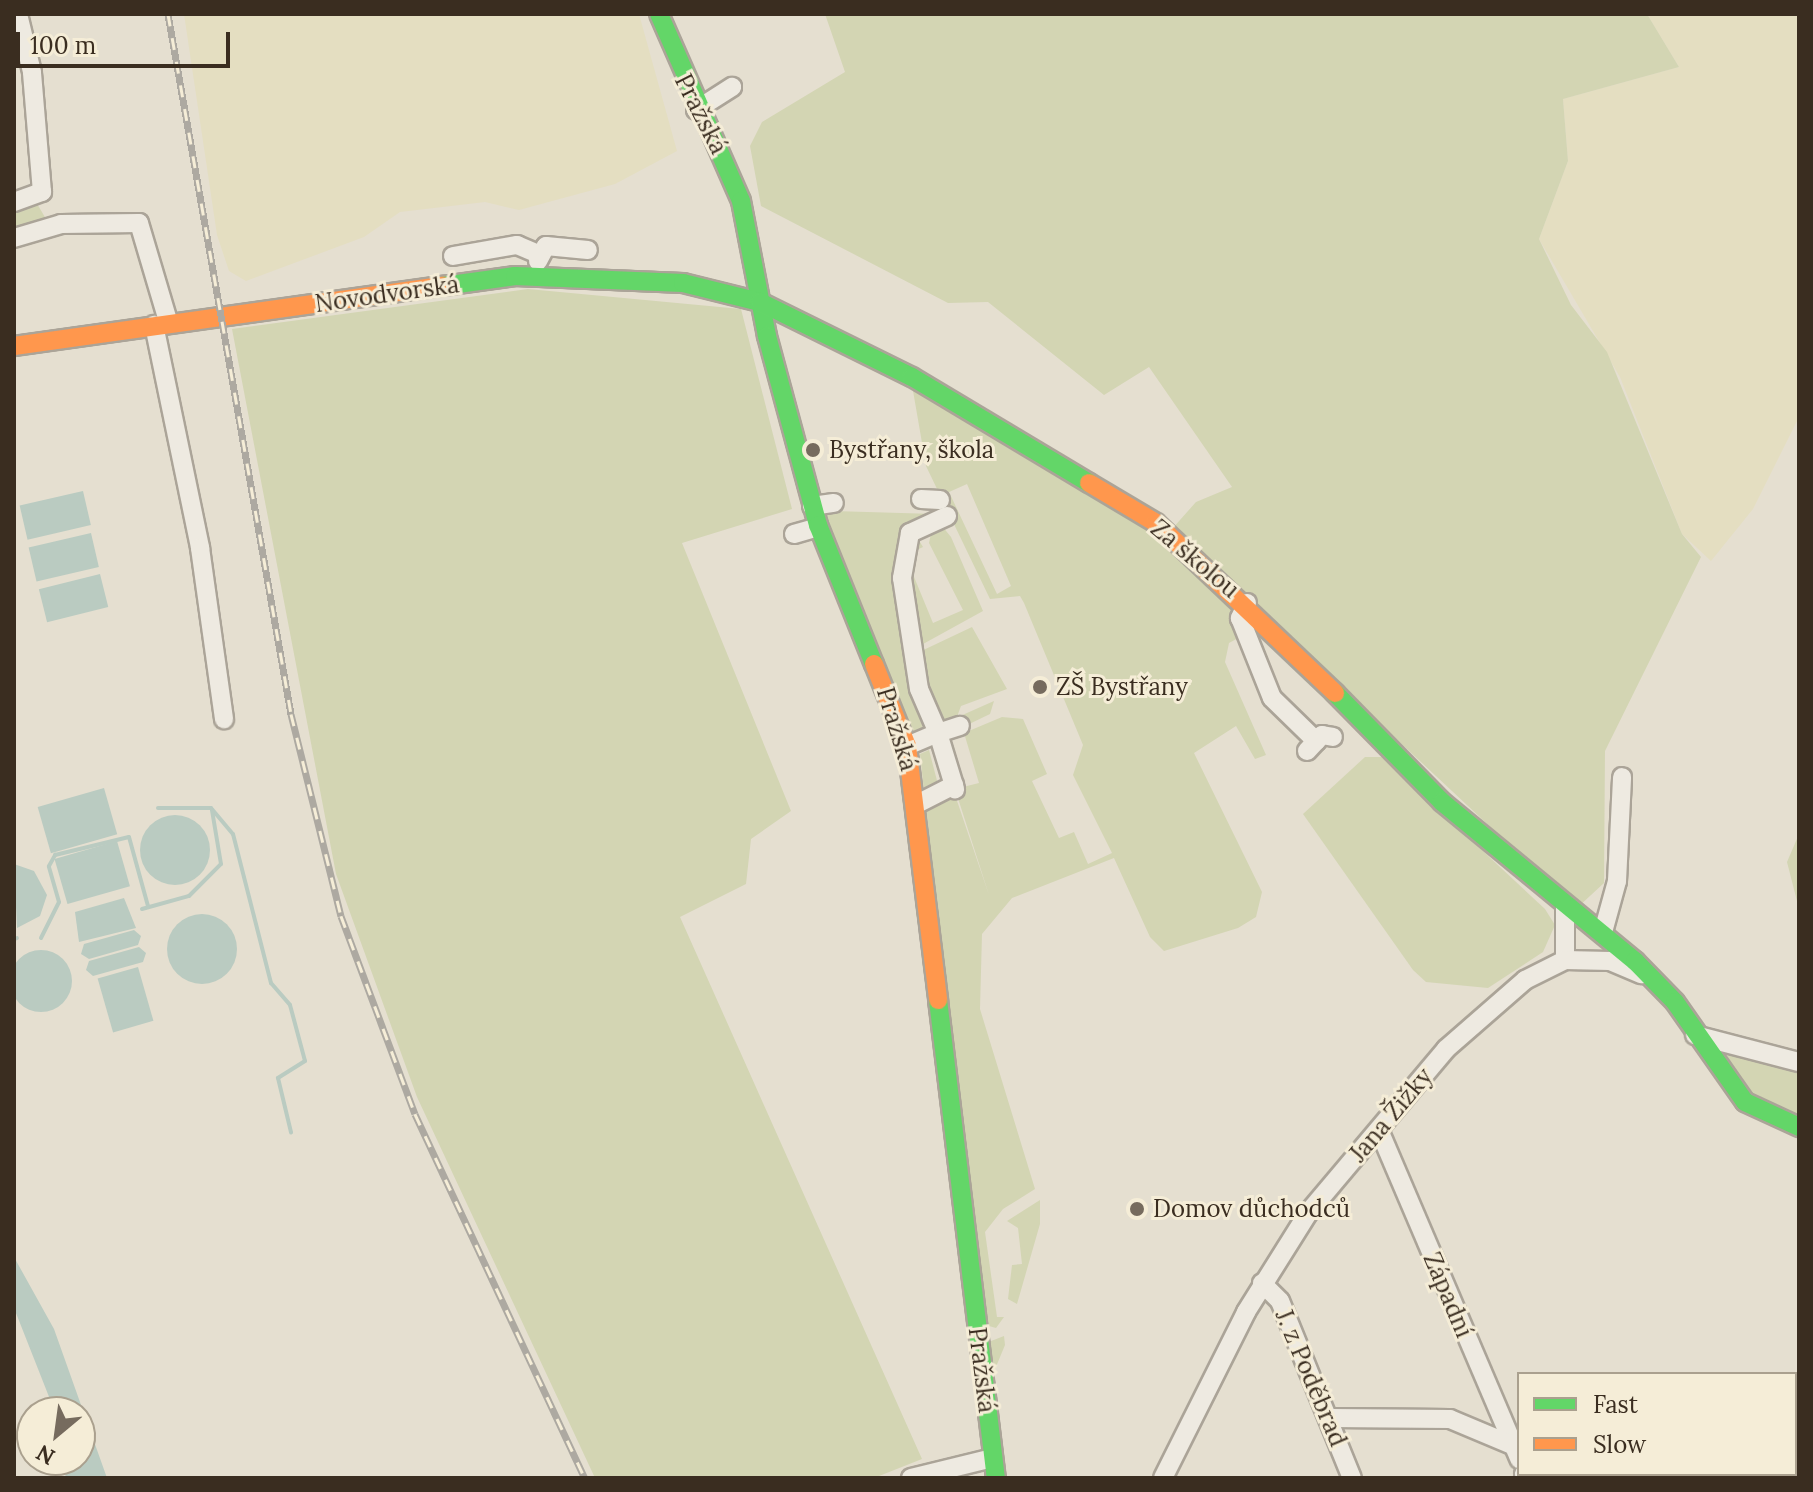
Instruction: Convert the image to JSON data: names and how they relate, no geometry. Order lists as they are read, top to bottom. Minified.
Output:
{"streets":{"street":["Pražská","Novodvorská","Za školou","Jana Žižky","Západní","J. z Poděbrad"]},"crossings":[["Pražská","Novodvorská"],["Pražská","Za školou"],["Novodvorská","Za školou"],["Za školou","Jana Žižky"],["Jana Žižky","Západní"],["Jana Žižky","J. z Poděbrad"]],"places":["Bystřany, škola","ZŠ Bystřany","Domov důchodců"],"legend":["Fast","Slow"],"scale_bar":"100 m","north":"bottom left"}
